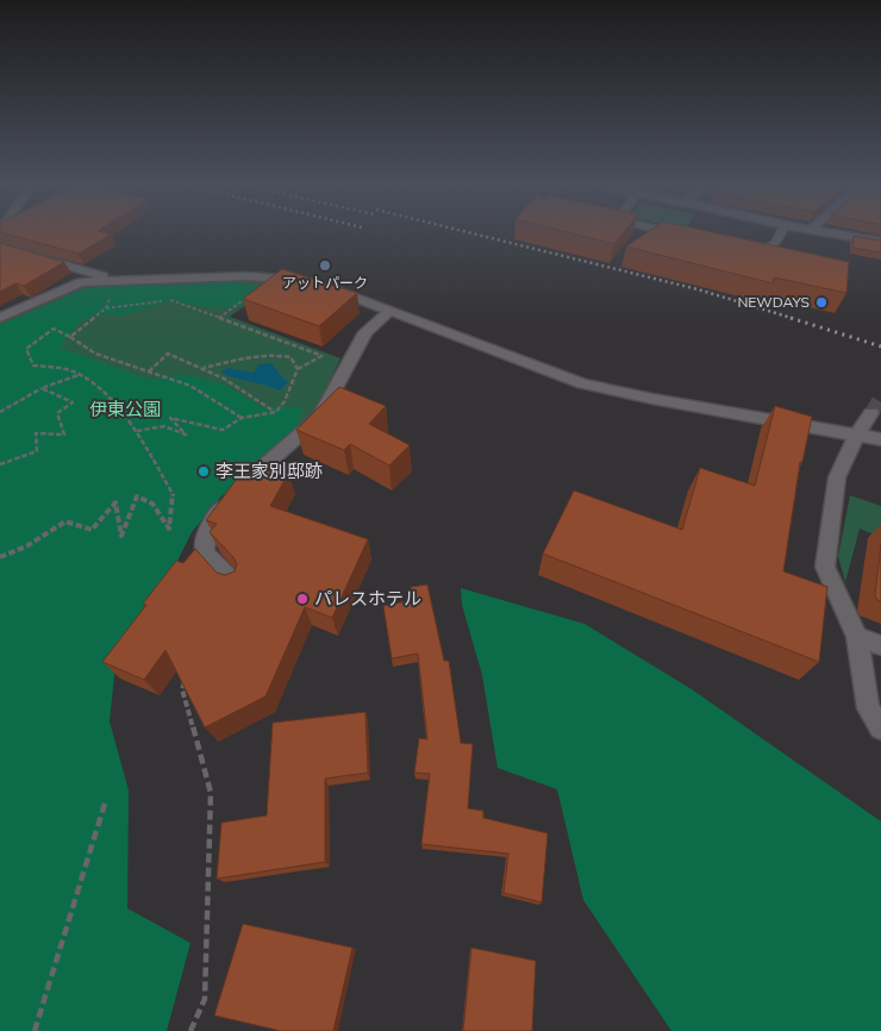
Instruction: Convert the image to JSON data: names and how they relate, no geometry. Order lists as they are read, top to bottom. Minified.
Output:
{"parks":["伊東公園"],"places":["アットパーク","NEWDAYS","李王家別邸跡","パレスホテル"]}
